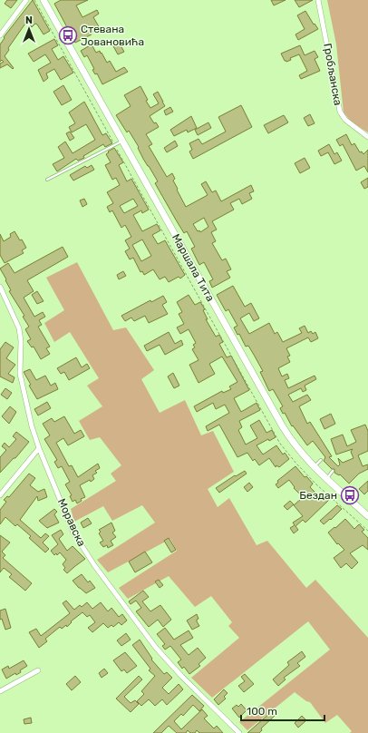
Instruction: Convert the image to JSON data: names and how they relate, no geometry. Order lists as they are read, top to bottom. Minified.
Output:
{"streets":{"main road":["Маршала Тита"],"street":["Гробљанска","Моравска"]},"places":{"bus stop":["Стевана Јовановића","Бездан"]},"scale_bar":"100 m","north":"top"}
